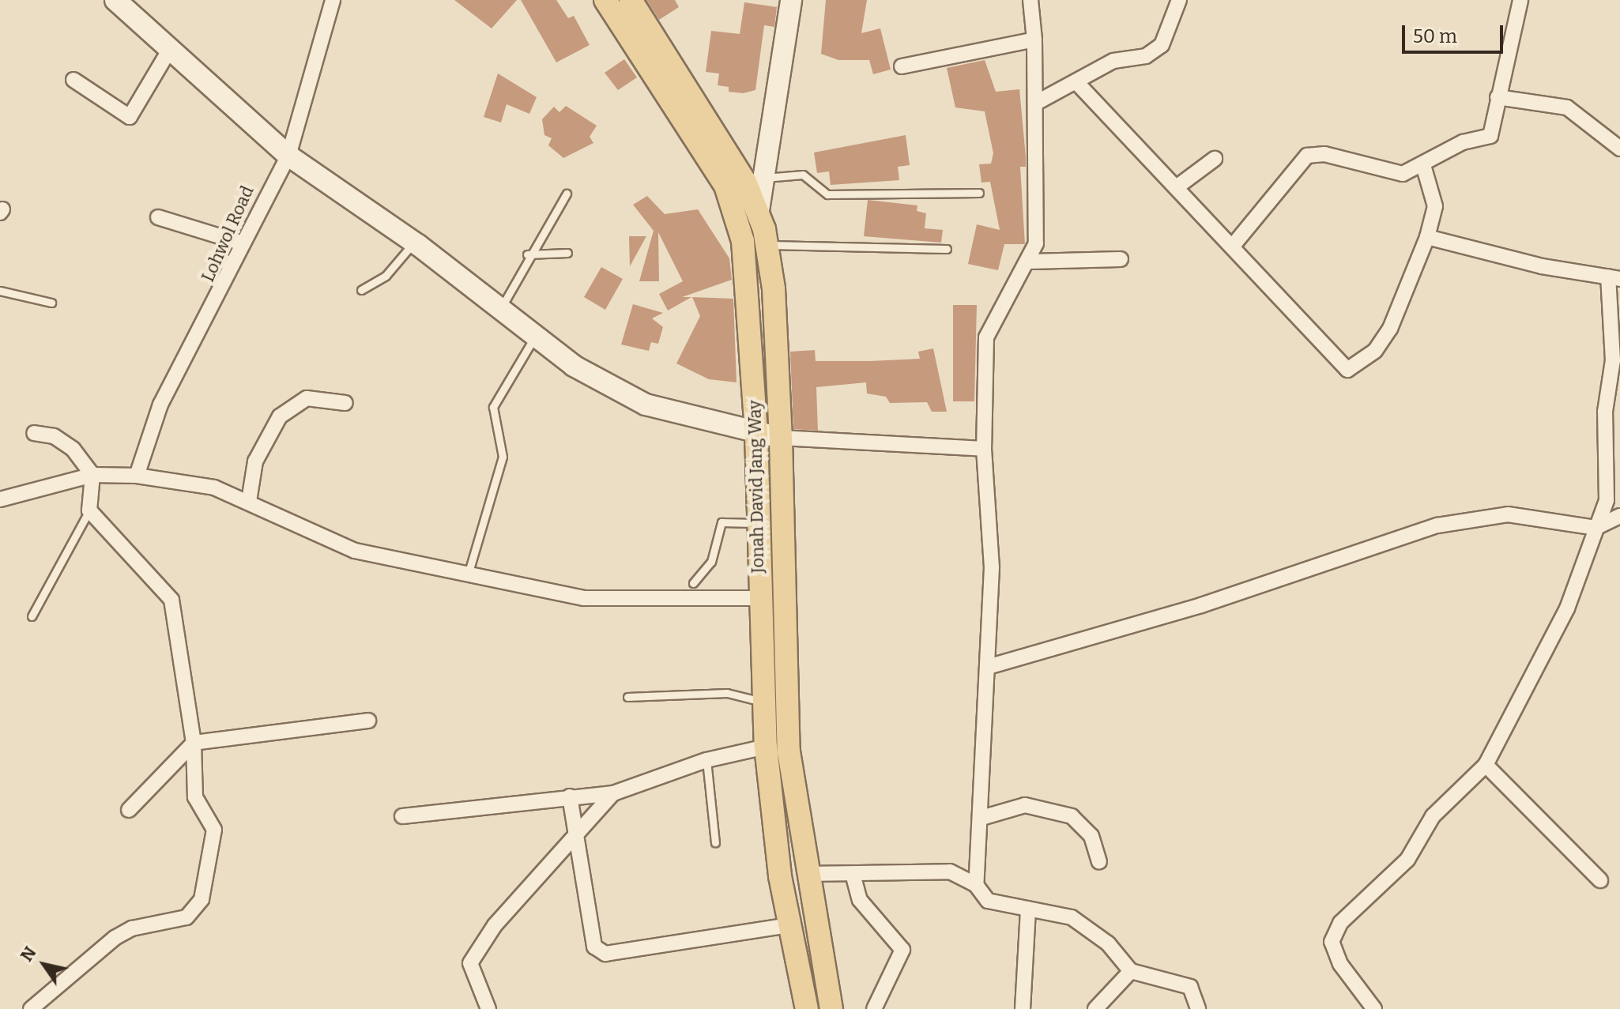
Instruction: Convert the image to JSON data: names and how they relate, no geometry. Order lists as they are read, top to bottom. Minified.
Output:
{"streets":{"main road":["Jonah David Jang Way"],"street":["Lohwol Road"]},"scale_bar":"50 m","north":"top left"}
